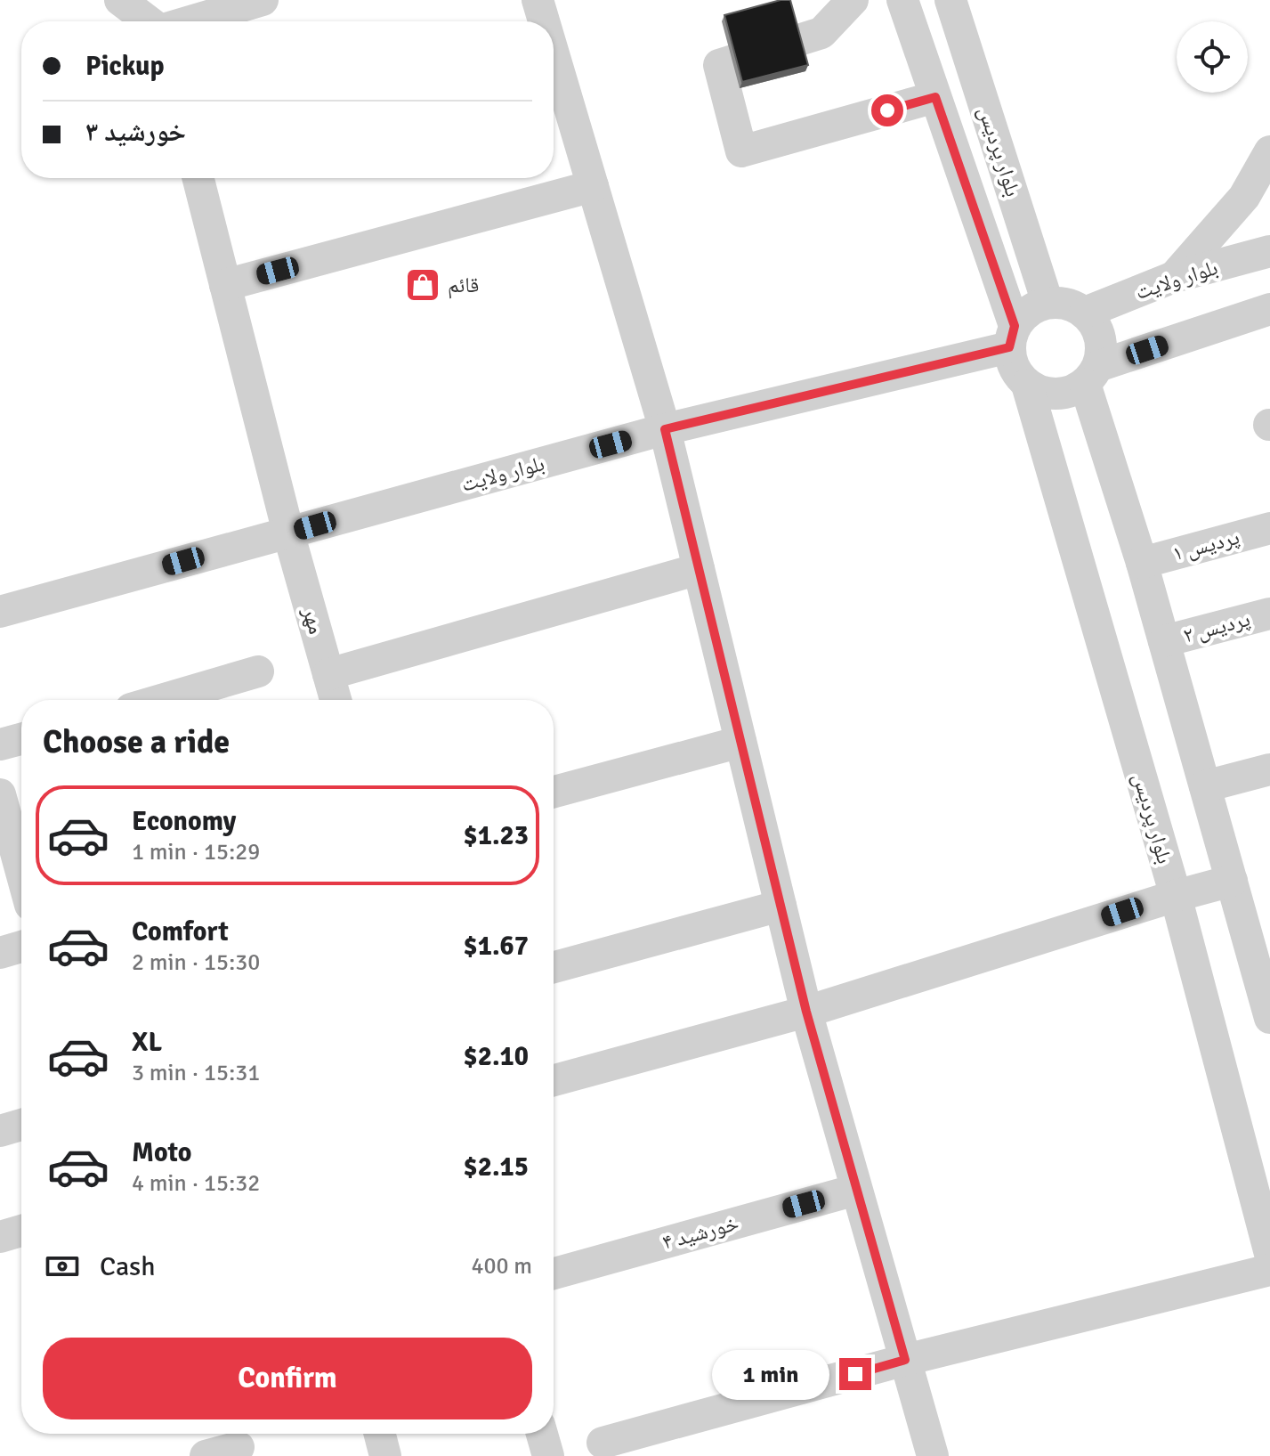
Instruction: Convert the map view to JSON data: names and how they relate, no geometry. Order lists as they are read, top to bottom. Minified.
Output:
{"streets":{"street":["بلوار پردیس","بلوار ولایت","پردیس ۱","مهر","پردیس ۲","خورشید ۴"]},"crossings":[["بلوار پردیس","بلوار ولایت"],["بلوار ولایت","مهر"]],"places":{"shop":["قائم"]},"page":{"banner":["Pickup","خورشید ۳"],"heading":"Choose a ride","list":[{"name":"Economy","note":"1 min · 15:29","value":"$1.23"},{"name":"Comfort","note":"2 min · 15:30","value":"$1.67"},{"name":"XL","note":"3 min · 15:31","value":"$2.10"},{"name":"Moto","note":"4 min · 15:32","value":"$2.15"}],"pay":["Cash","400 m"],"buttons":"Confirm","bubble":"1 min"}}
